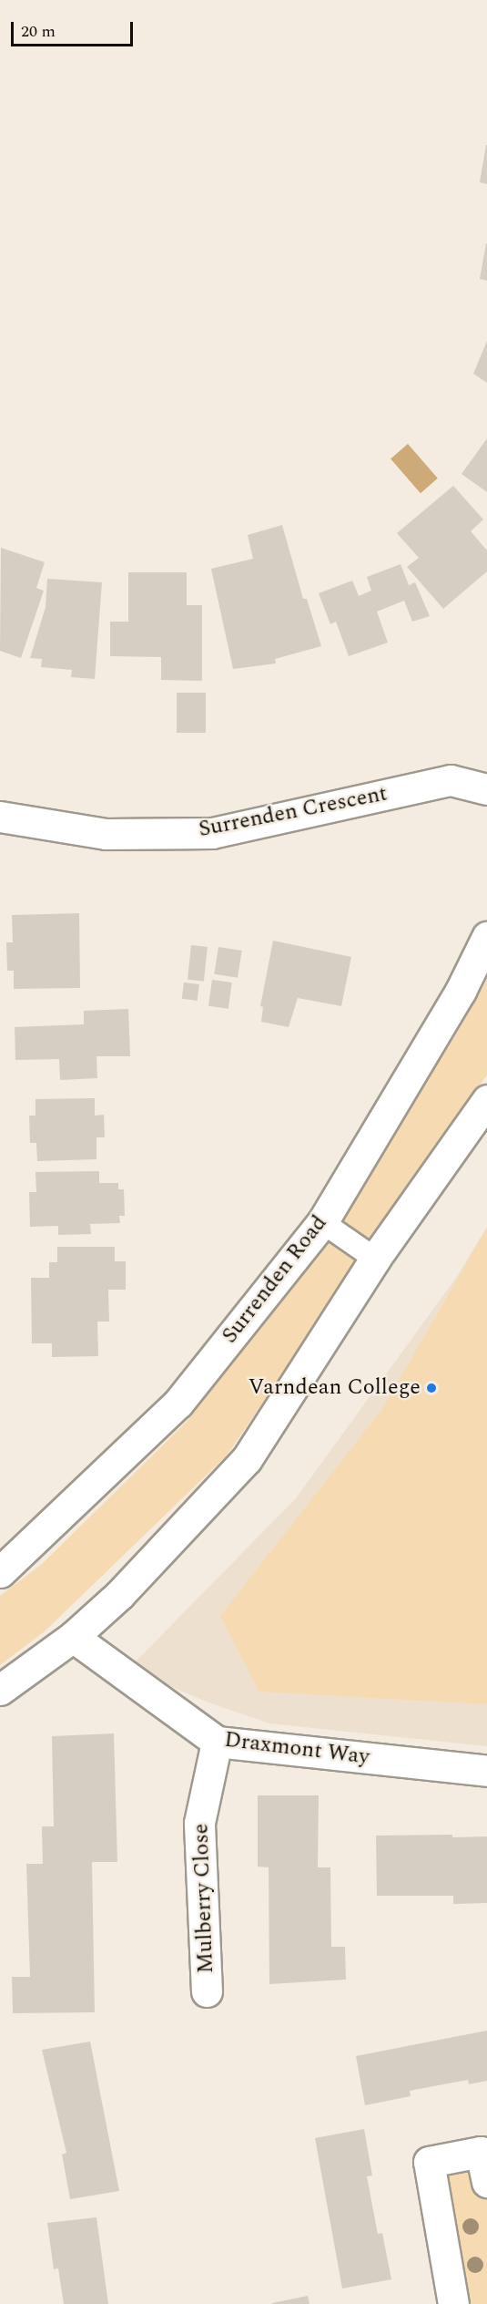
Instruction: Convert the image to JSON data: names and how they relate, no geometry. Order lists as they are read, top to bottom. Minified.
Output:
{"streets":{"street":["Surrenden Crescent","Surrenden Road","Draxmont Way","Mulberry Close"]},"crossings":[["Draxmont Way","Mulberry Close"]],"places":["Varndean College"],"scale_bar":"20 m"}
